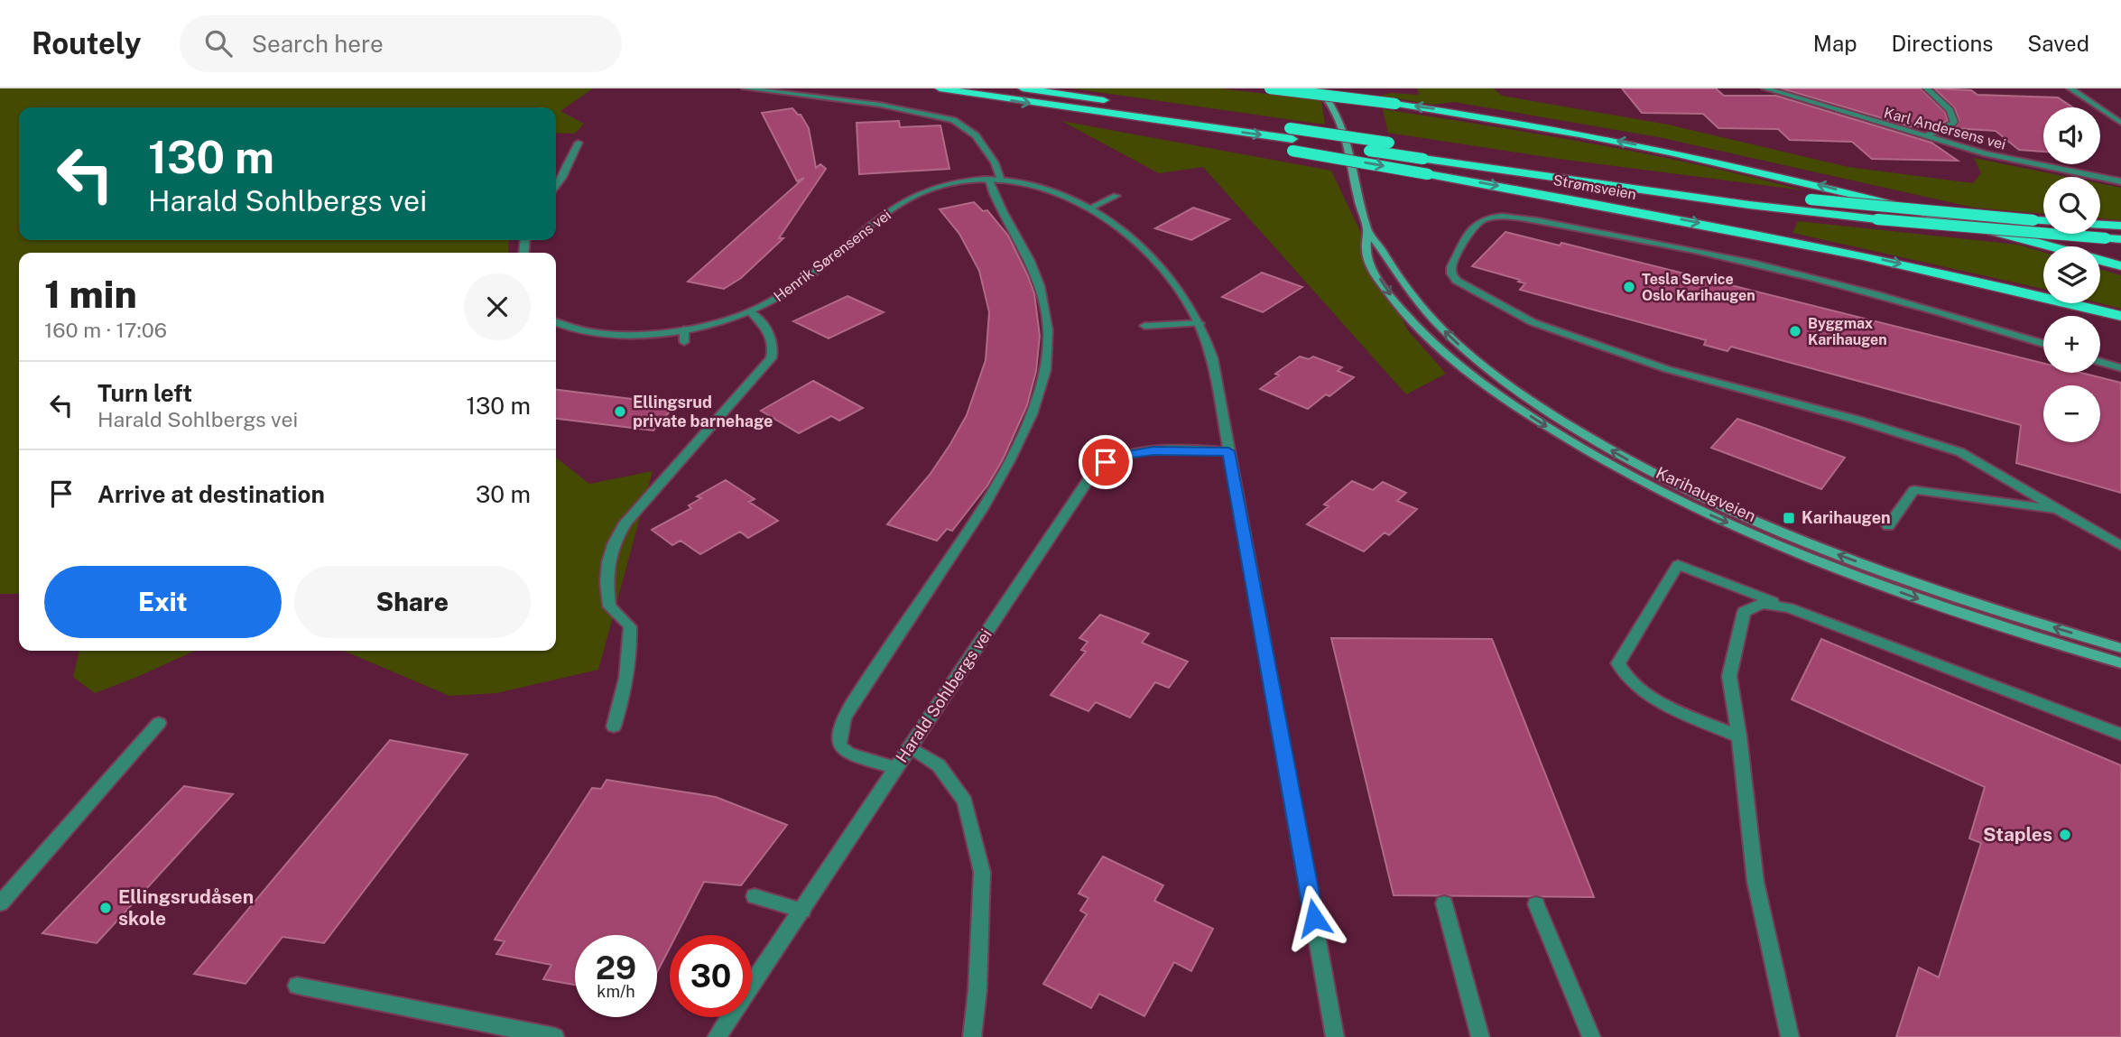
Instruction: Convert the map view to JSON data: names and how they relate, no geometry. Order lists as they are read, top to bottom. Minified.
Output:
{"streets":{"highway":["Strømsveien"],"main road":["Karihaugveien"],"street":["Karl Andersens vei","Henrik Sørensens vei","Harald Sohlbergs vei"]},"crossings":[["Henrik Sørensens vei","Harald Sohlbergs vei"]],"places":{"other":["Tesla Service Oslo Karihaugen","Byggmax Karihaugen","Ellingsrud private barnehage","Staples","Ellingsrudåsen skole"],"transit":["Karihaugen"]},"page":{"header":"Routely","search":"Search here","nav":["Map","Directions","Saved"],"map_buttons":["+","−"],"turn":["130 m","Harald Sohlbergs vei"],"heading":["1 min","160 m · 17:06"],"list":[{"name":"Turn left","note":"Harald Sohlbergs vei","value":"130 m"},{"name":"Arrive at destination","value":"30 m"}],"buttons":["Exit","Share"],"speed":"29 km/h","limit":"30"}}
